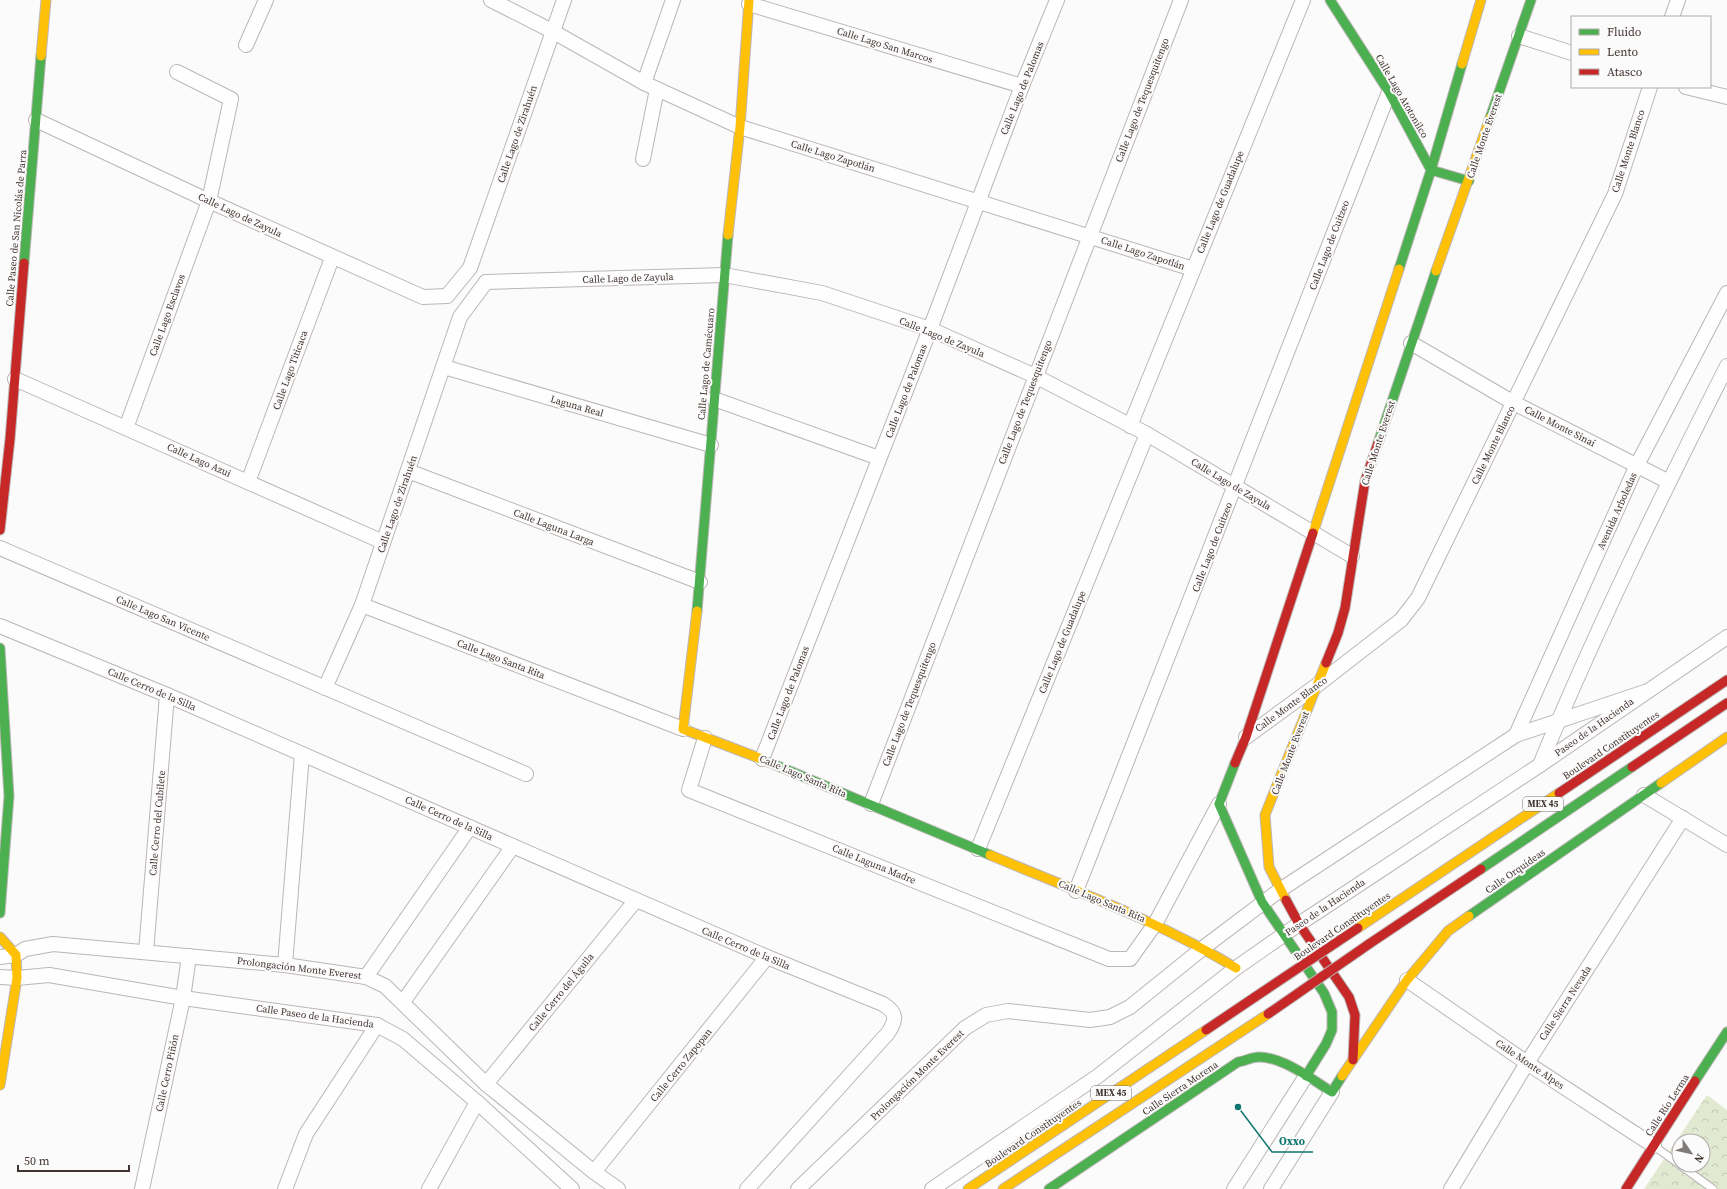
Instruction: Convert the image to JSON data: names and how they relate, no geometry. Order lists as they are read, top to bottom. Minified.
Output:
{"streets":{"main road":["Calle Lago Atotonilco","Calle Monte Everest","Calle Paseo de San Nicolás de Parra","Calle Lago de Camécuaro","Calle Lago Santa Rita","Boulevard Constituyentes","MEX 45","Calle Orquídeas","Calle Sierra Morena","Calle Río Lerma"],"street":["Calle Lago San Marcos","Calle Lago de Palomas","Calle Lago de Tequesquitengo","Calle Lago de Zirahuén","Calle Monte Blanco","Calle Lago Zapotlán","Calle Lago de Guadalupe","Calle Lago de Zayula","Calle Lago de Cuitzeo","Calle Lago Esclavos","Calle Lago Titicaca","Laguna Real","Calle Monte Sinaí","Calle Lago Azui","Avenida Arboledas","Calle Laguna Larga","Calle Lago San Vicente","Calle Cerro de la Silla","Paseo de la Hacienda","Calle Cerro del Cubilete","Calle Laguna Madre","Prolongación Monte Everest","Calle Cerro del Águila","Calle Sierra Nevada","Calle Paseo de la Hacienda","Calle Monte Alpes","Calle Cerro Zapopan","Calle Cerro Piñón"]},"crossings":[["Calle Lago San Marcos","Calle Lago de Palomas"],["Calle Lago San Marcos","Calle Lago de Camécuaro"],["Calle Lago de Palomas","Calle Lago Zapotlán"],["Calle Lago de Palomas","Calle Lago de Zayula"],["Calle Lago de Palomas","Calle Lago Santa Rita"],["Calle Lago Atotonilco","Calle Lago de Cuitzeo"],["Calle Lago de Tequesquitengo","Calle Lago Zapotlán"],["Calle Lago de Tequesquitengo","Calle Lago de Zayula"],["Calle Lago de Tequesquitengo","Calle Lago Santa Rita"],["Calle Lago de Zirahuén","Calle Lago Zapotlán"],["Calle Lago de Zirahuén","Calle Lago de Zayula"],["Calle Lago de Zirahuén","Laguna Real"],["Calle Lago de Zirahuén","Calle Lago Azui"],["Calle Lago de Zirahuén","Calle Laguna Larga"],["Calle Lago de Zirahuén","Calle Lago San Vicente"],["Calle Lago de Zirahuén","Calle Lago Santa Rita"],["Calle Monte Everest","Calle Monte Blanco"],["Calle Monte Everest","Calle Lago de Zayula"],["Calle Monte Everest","Calle Monte Sinaí"],["Calle Monte Everest","Paseo de la Hacienda"],["Calle Monte Everest","Calle Orquídeas"],["Calle Monte Blanco","Calle Monte Sinaí"],["Calle Lago Zapotlán","Calle Lago de Guadalupe"],["Calle Lago Zapotlán","Calle Lago de Camécuaro"],["Calle Lago de Guadalupe","Calle Lago de Zayula"],["Calle Lago de Guadalupe","Calle Lago Santa Rita"],["Calle Lago de Zayula","Calle Paseo de San Nicolás de Parra"],["Calle Lago de Zayula","Calle Lago de Cuitzeo"],["Calle Lago de Zayula","Calle Lago Esclavos"],["Calle Lago de Zayula","Calle Lago de Camécuaro"],["Calle Lago de Zayula","Calle Lago Titicaca"],["Calle Paseo de San Nicolás de Parra","Calle Lago Azui"],["Calle Lago de Cuitzeo","Calle Lago Santa Rita"],["Calle Lago Esclavos","Calle Lago Azui"],["Calle Lago de Camécuaro","Laguna Real"],["Calle Lago de Camécuaro","Calle Laguna Larga"],["Calle Lago de Camécuaro","Calle Lago Santa Rita"],["Calle Lago Titicaca","Calle Lago Azui"],["Calle Monte Sinaí","Avenida Arboledas"],["Calle Lago Santa Rita","Paseo de la Hacienda"],["Calle Lago Santa Rita","Calle Laguna Madre"],["Calle Lago Santa Rita","Prolongación Monte Everest"],["Calle Cerro de la Silla","Calle Cerro del Cubilete"],["Calle Cerro de la Silla","Calle Cerro del Águila"],["Calle Cerro de la Silla","Calle Cerro Zapopan"],["Calle Cerro del Cubilete","Prolongación Monte Everest"],["Calle Orquídeas","Calle Monte Alpes"],["Prolongación Monte Everest","Calle Cerro del Águila"],["Prolongación Monte Everest","Calle Cerro Zapopan"],["Prolongación Monte Everest","Calle Cerro Piñón"],["Calle Sierra Nevada","Calle Monte Alpes"],["Calle Paseo de la Hacienda","Calle Cerro Piñón"],["Calle Monte Alpes","Calle Río Lerma"]],"places":["Oxxo"],"legend":["Fluido","Lento","Atasco"],"scale_bar":"50 m","north":"bottom right"}
